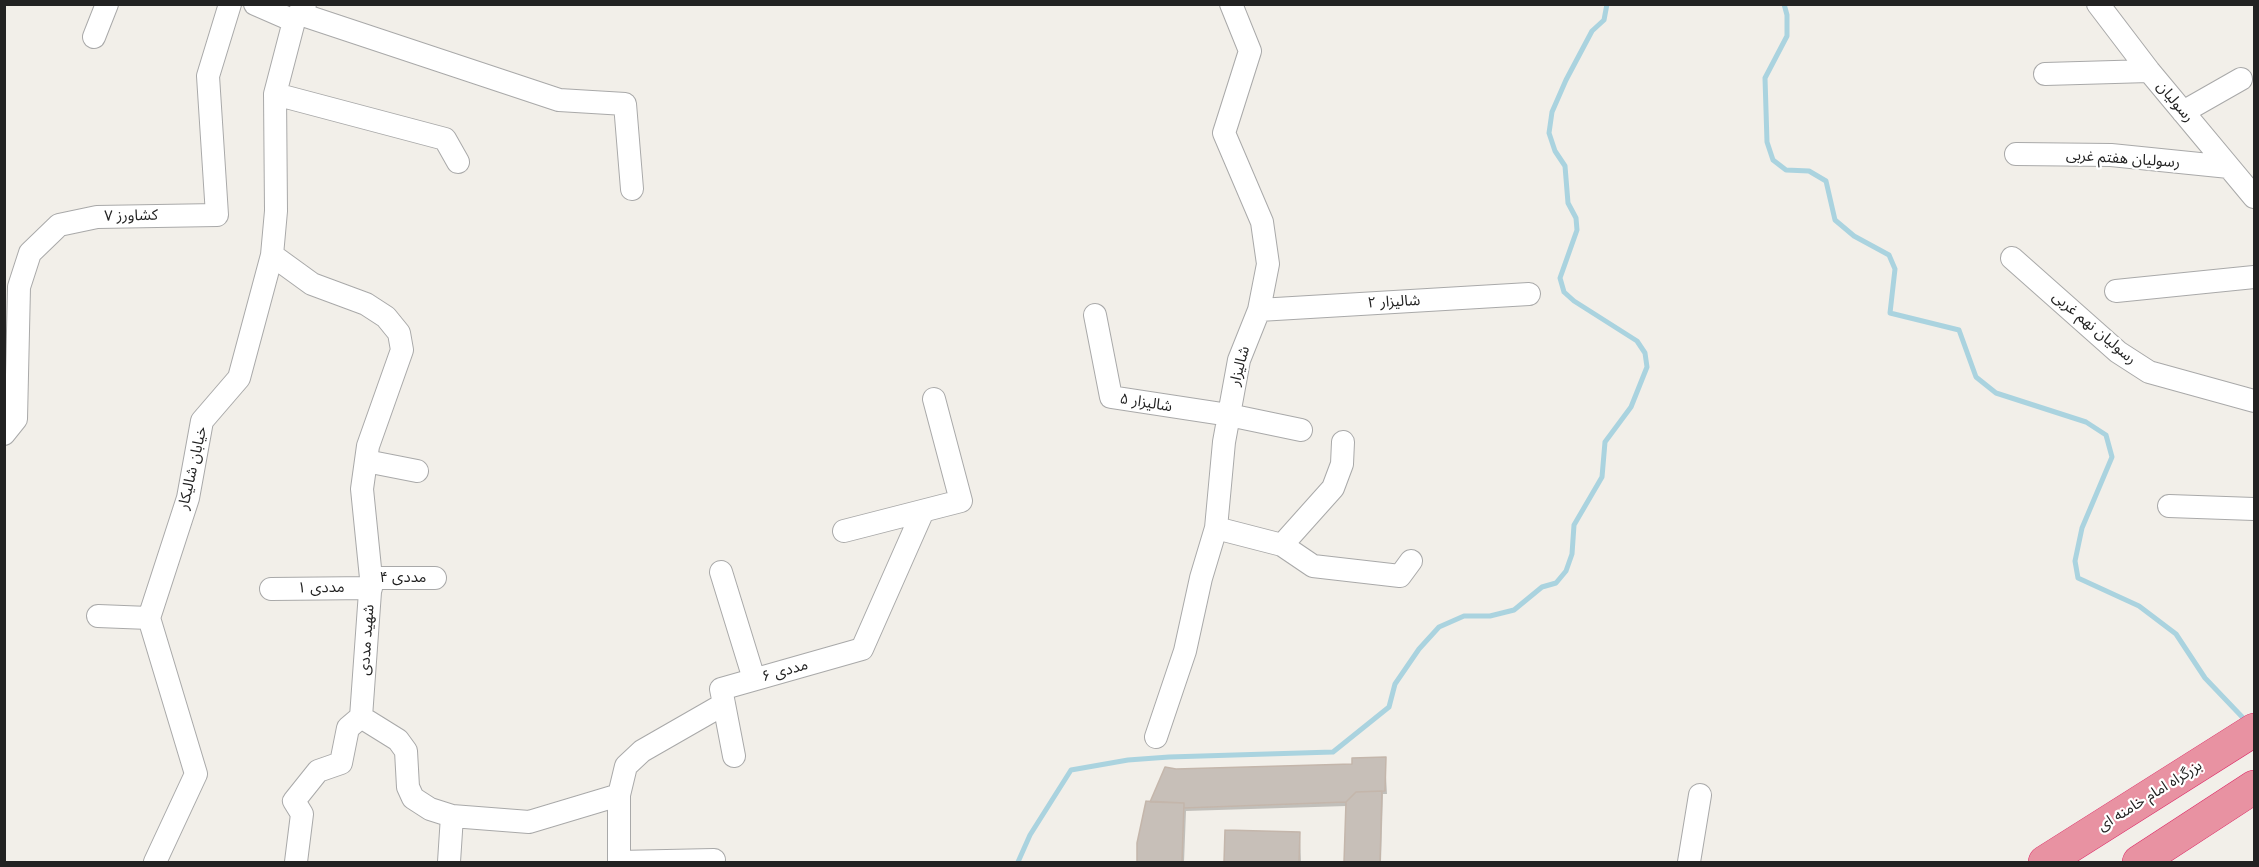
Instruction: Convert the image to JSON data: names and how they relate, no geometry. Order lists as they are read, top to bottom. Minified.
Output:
{"streets":{"highway":["بزرگراه امام خامنه ای"],"street":["رسولیان","رسولیان هفتم غربی","کشاورز ۷","شالیزار ۲","رسولیان نهم غربی","شالیزار","شالیزار ۵","خیابان شالیکار","مددی ۴","مددی ۱","شهید مددی","مددی ۶"]},"crossings":[["رسولیان","رسولیان هفتم غربی"],["شالیزار ۲","شالیزار"],["شالیزار","شالیزار ۵"],["خیابان شالیکار","شهید مددی"],["مددی ۴","مددی ۱"],["مددی ۴","شهید مددی"],["مددی ۱","شهید مددی"]]}
